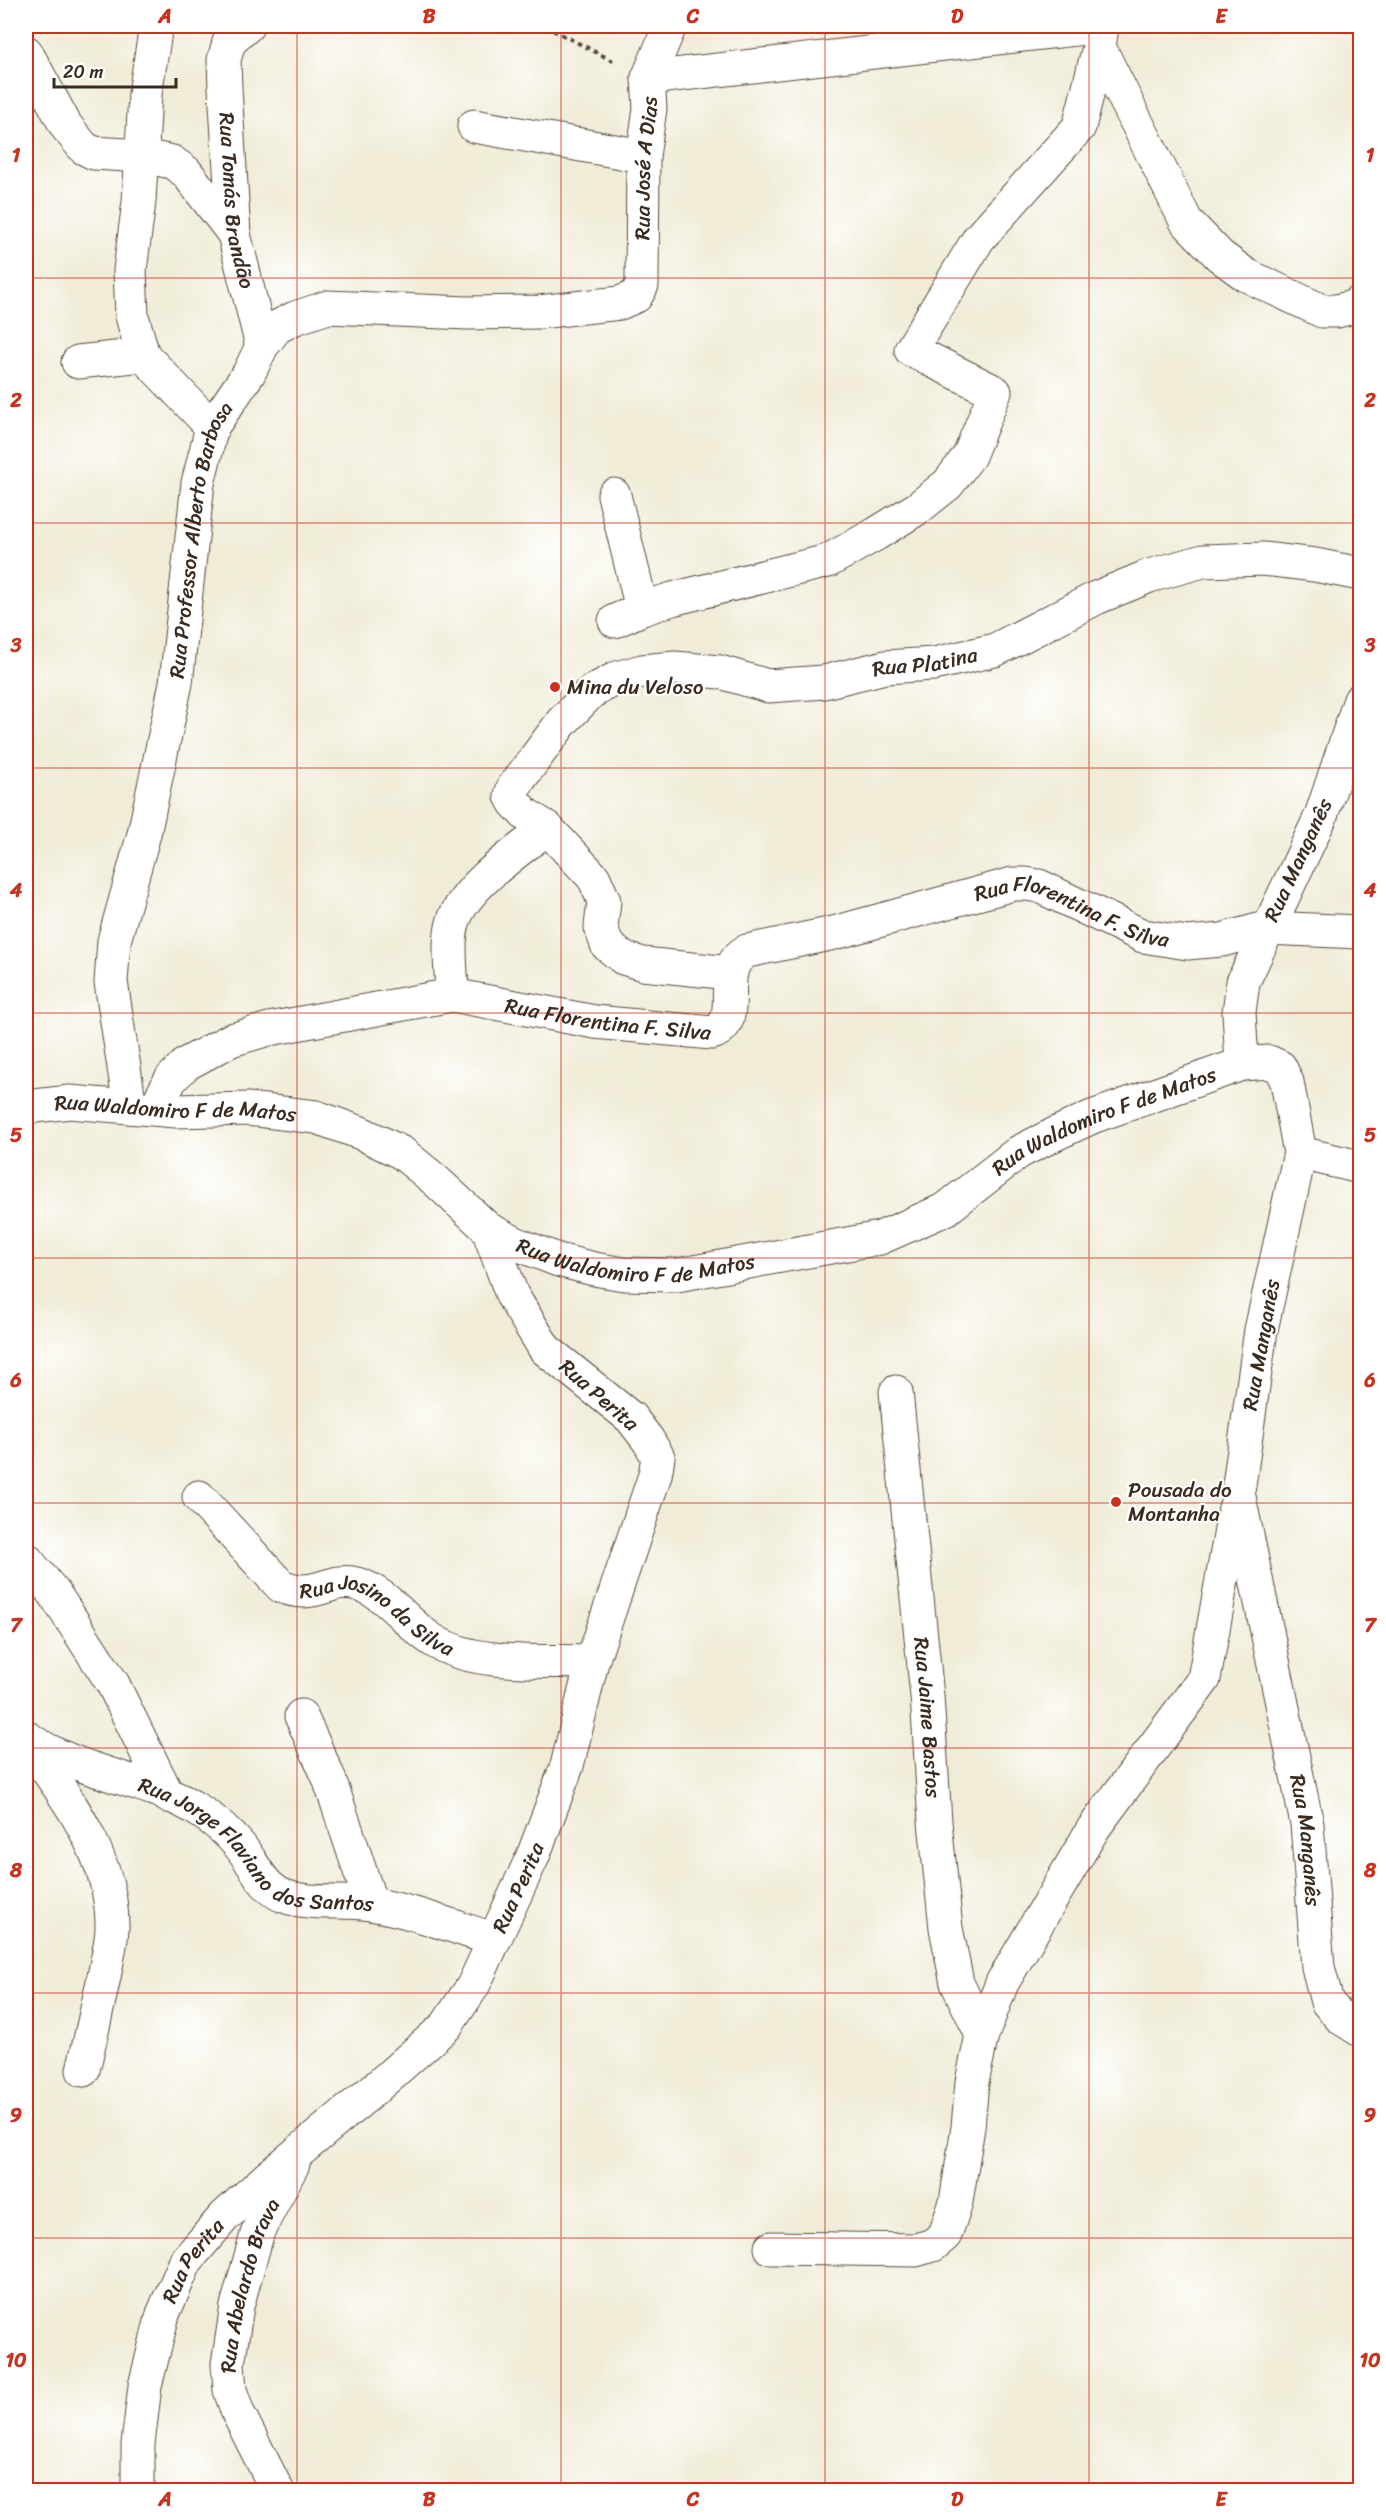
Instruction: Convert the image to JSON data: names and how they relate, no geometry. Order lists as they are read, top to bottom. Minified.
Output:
{"streets":{"street":["Rua José A Dias","Rua Tomás Brandão","Rua Professor Alberto Barbosa","Rua Platina","Rua Manganês","Rua Florentina F. Silva","Rua Waldomiro F de Matos","Rua Perita","Rua Josino da Silva","Rua Jaime Bastos","Rua Jorge Flaviano dos Santos","Rua Abelardo Brava"]},"crossings":[["Rua José A Dias","Rua Professor Alberto Barbosa"],["Rua Tomás Brandão","Rua Professor Alberto Barbosa"],["Rua Professor Alberto Barbosa","Rua Florentina F. Silva"],["Rua Professor Alberto Barbosa","Rua Waldomiro F de Matos"],["Rua Manganês","Rua Florentina F. Silva"],["Rua Manganês","Rua Waldomiro F de Matos"],["Rua Florentina F. Silva","Rua Waldomiro F de Matos"],["Rua Waldomiro F de Matos","Rua Perita"],["Rua Perita","Rua Josino da Silva"],["Rua Perita","Rua Jorge Flaviano dos Santos"],["Rua Perita","Rua Abelardo Brava"]],"places":["Mina du Veloso","Pousada do Montanha"],"scale_bar":"20 m","grid":{"columns":["A","B","C","D","E"],"rows":["1","2","3","4","5","6","7","8","9","10"]}}
